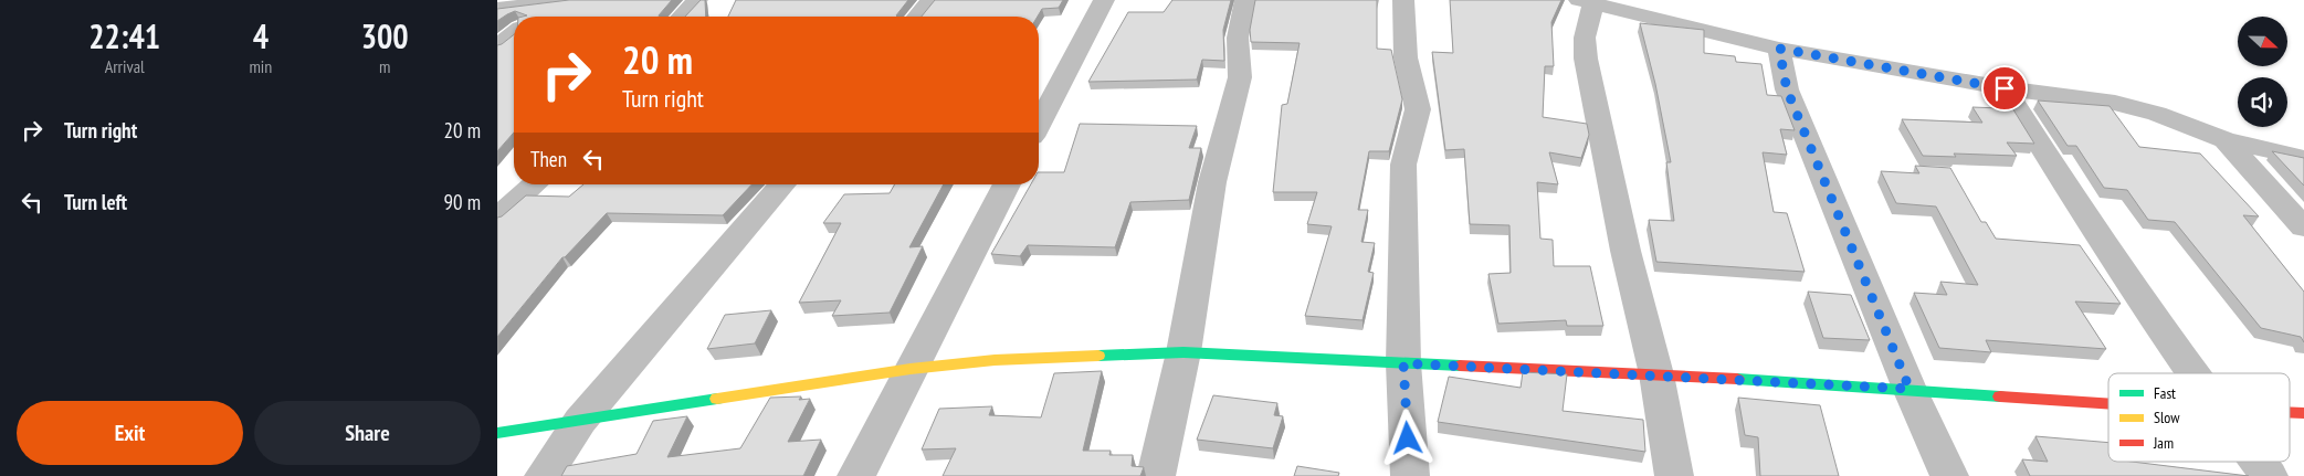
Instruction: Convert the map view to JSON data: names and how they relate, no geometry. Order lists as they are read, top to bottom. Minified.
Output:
{"legend":["Fast","Slow","Jam"],"north":"right","page":{"eta":["22:41","Arrival","4","min","300","m"],"turn":["20 m","Turn right"],"list":[{"name":"Turn right","value":"20 m"},{"name":"Turn left","value":"90 m"}],"then":"Then","buttons":["Exit","Share"]}}
